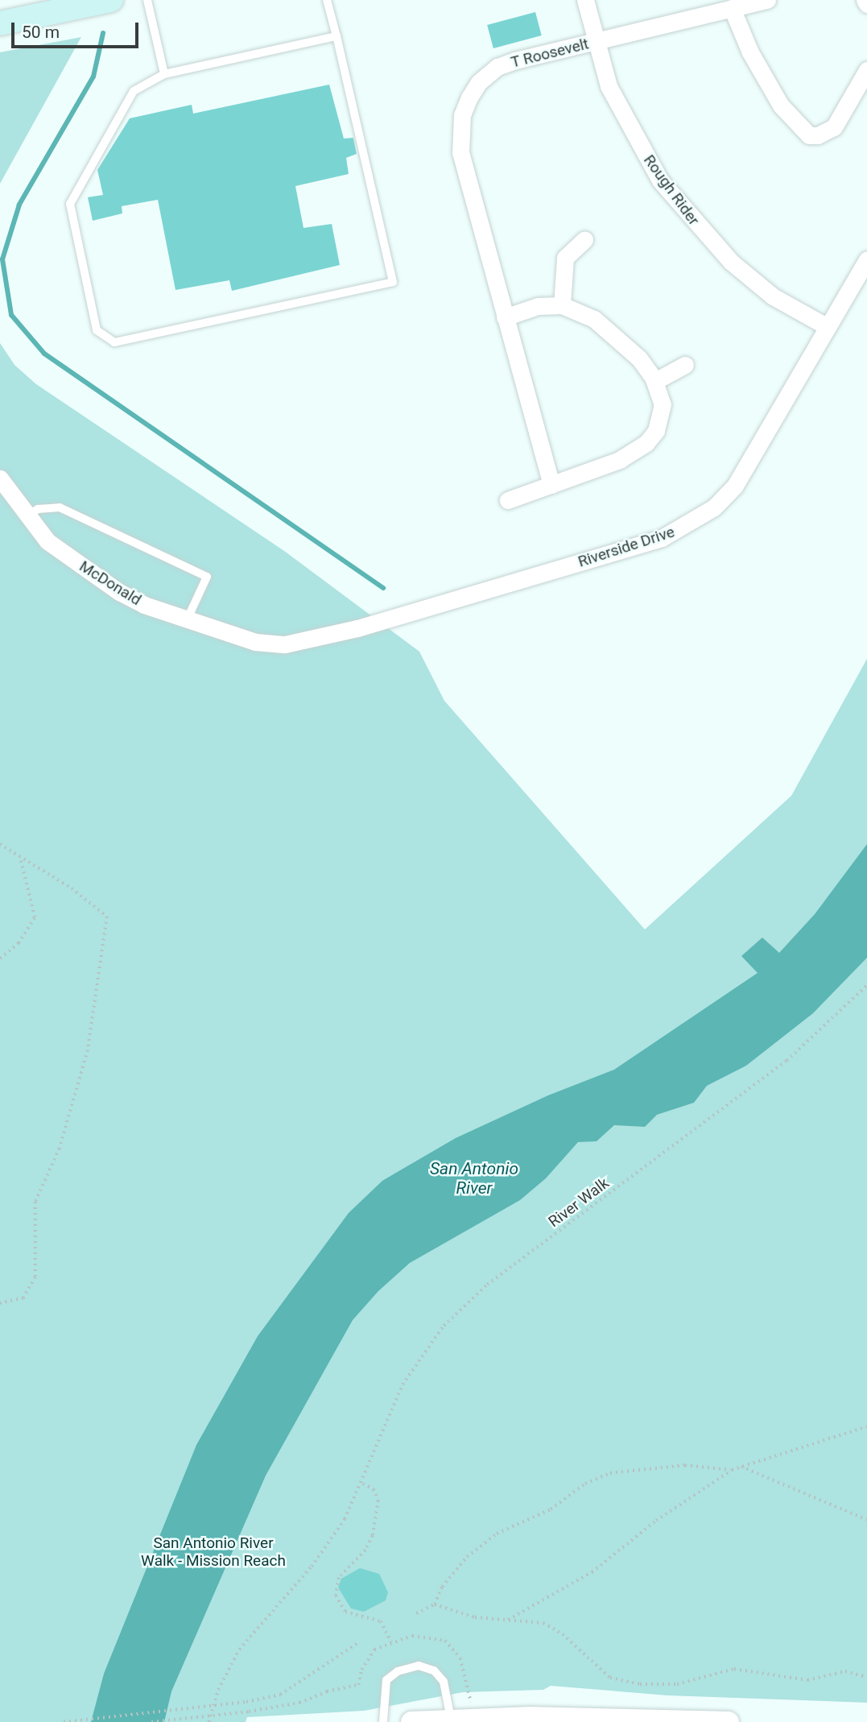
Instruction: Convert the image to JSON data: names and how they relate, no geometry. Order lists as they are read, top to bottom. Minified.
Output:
{"streets":{"street":["T Roosevelt","Rough Rider","Riverside Drive","McDonald"],"path":["River Walk"]},"crossings":[["T Roosevelt","Rough Rider"],["Rough Rider","Riverside Drive"],["Riverside Drive","McDonald"]],"water":["San Antonio River"],"parks":["San Antonio River Walk - Mission Reach"],"scale_bar":"50 m"}
